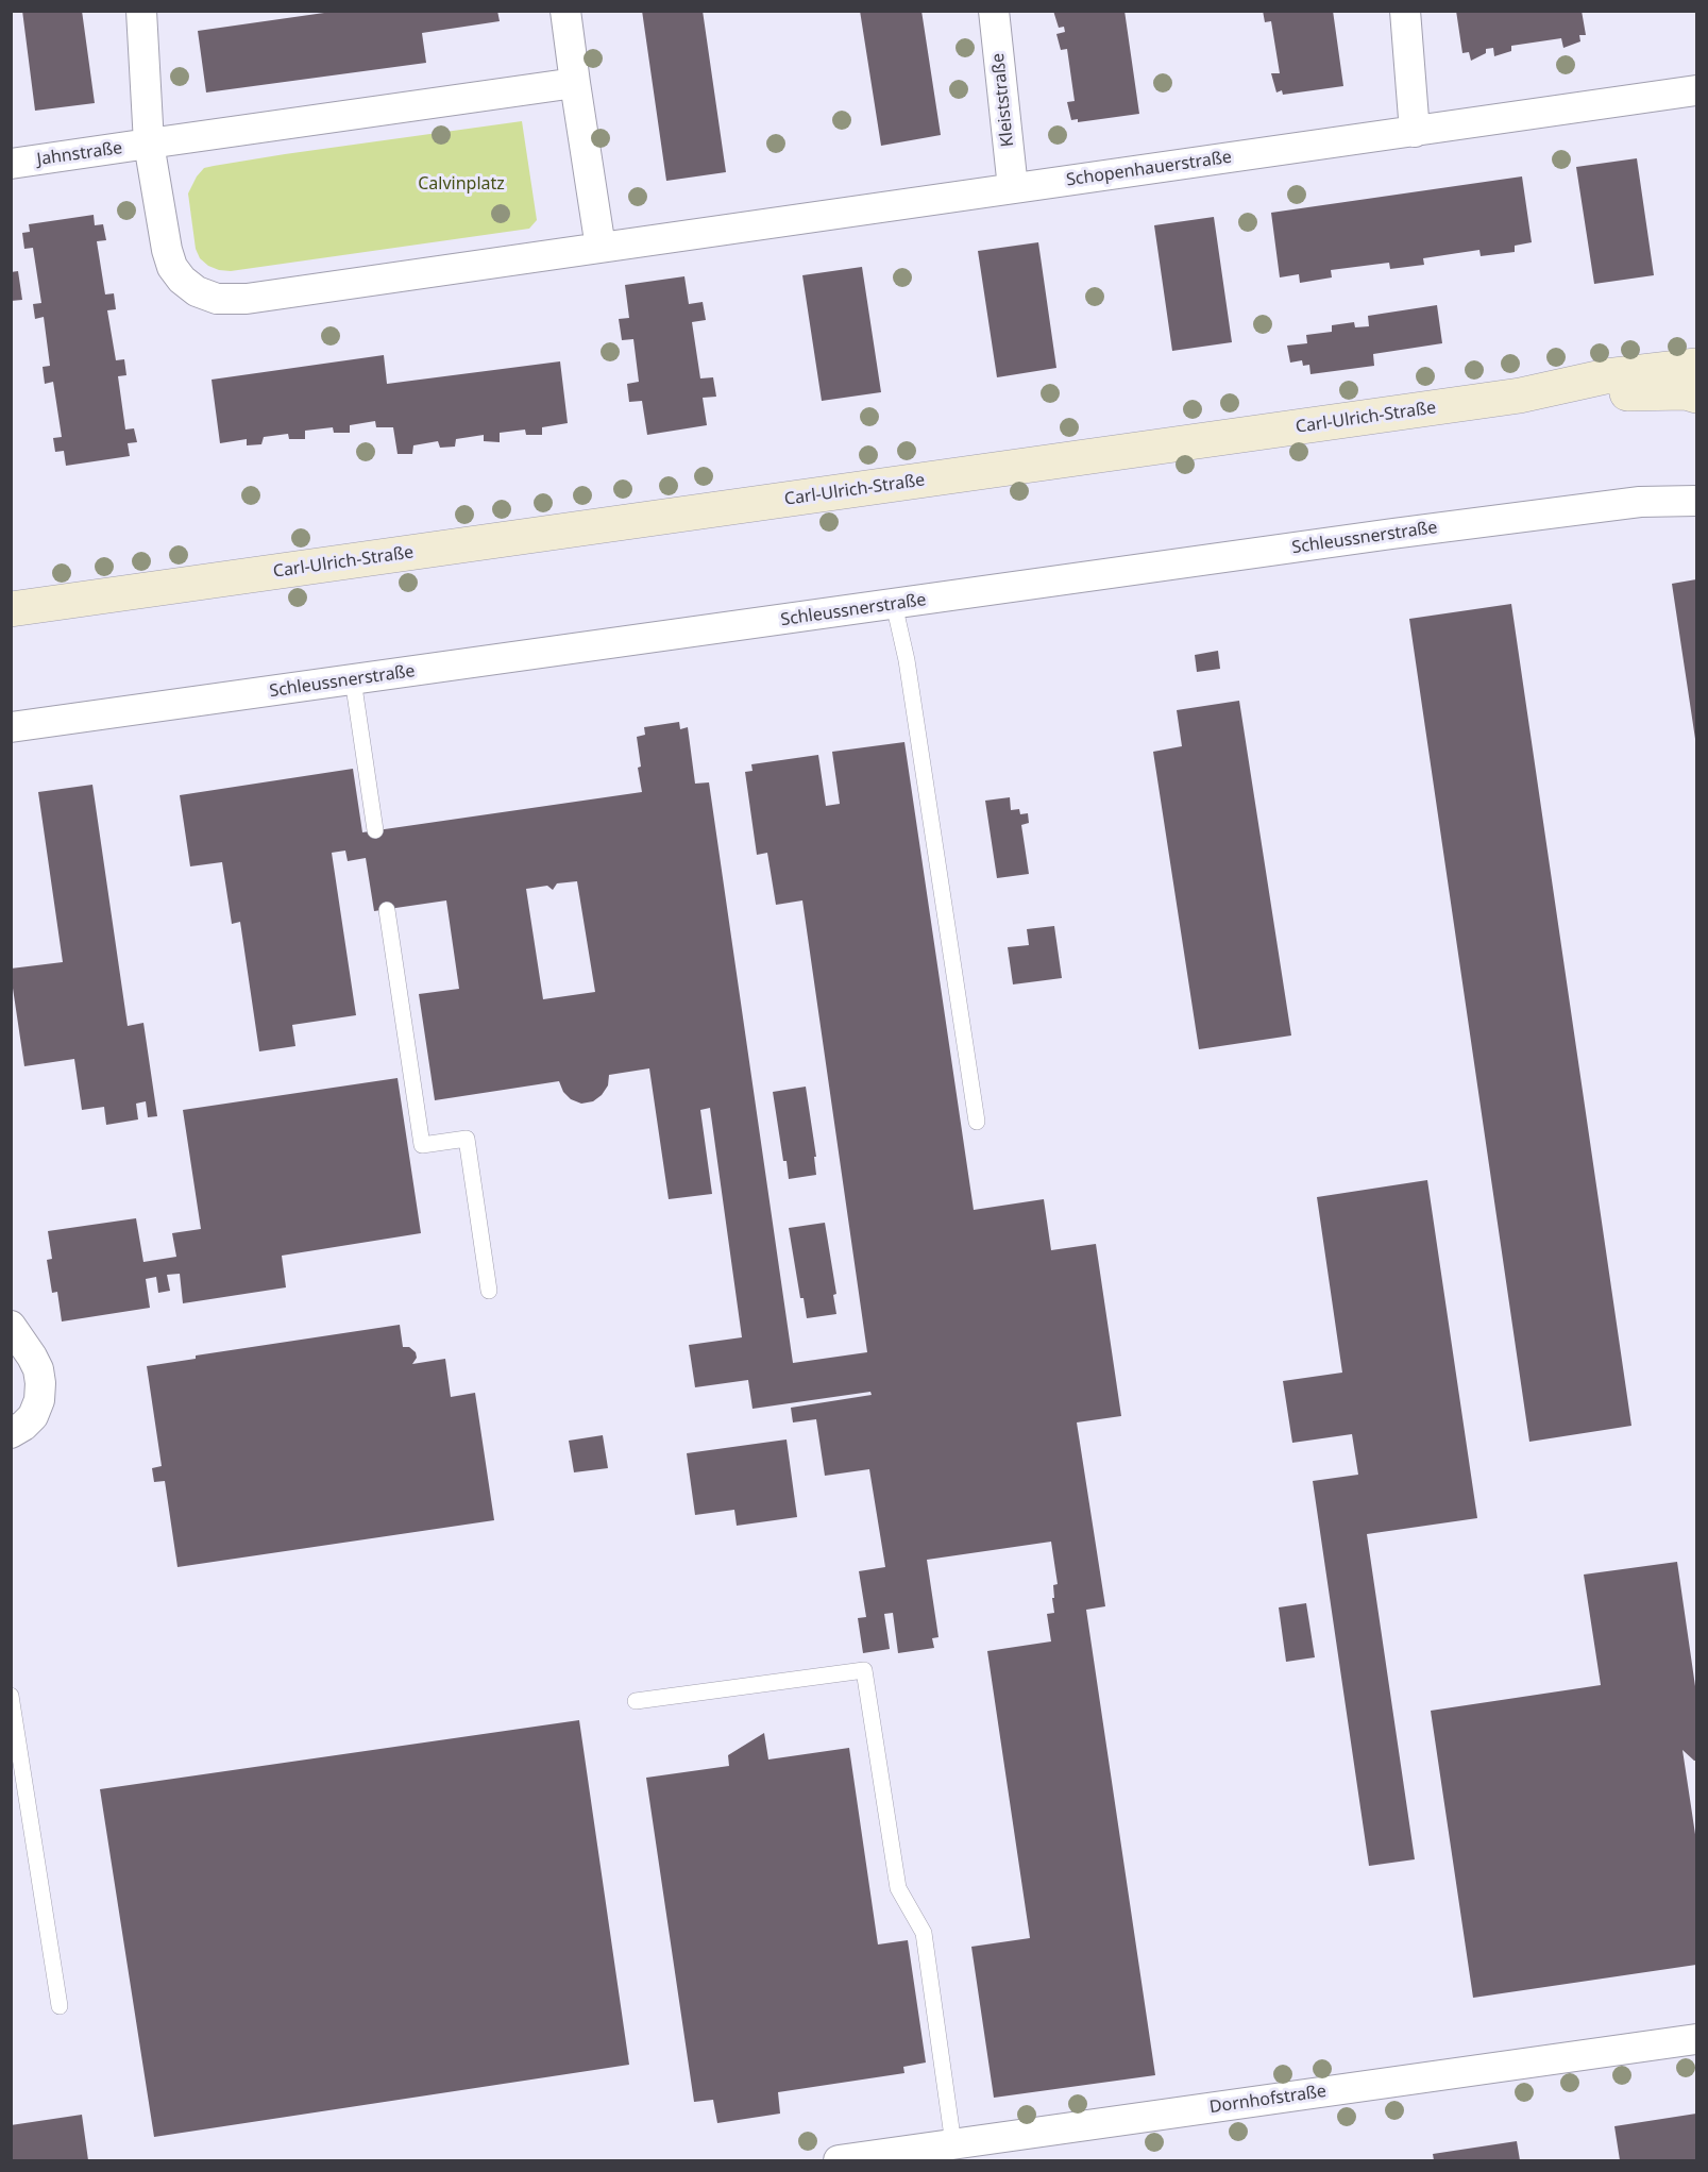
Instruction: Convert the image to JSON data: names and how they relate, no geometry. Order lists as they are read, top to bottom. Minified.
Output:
{"streets":{"main road":["Carl-Ulrich-Straße"],"street":["Kleiststraße","Jahnstraße","Schopenhauerstraße","Schleussnerstraße","Dornhofstraße"]},"crossings":[["Kleiststraße","Schopenhauerstraße"]],"parks":["Calvinplatz"]}
